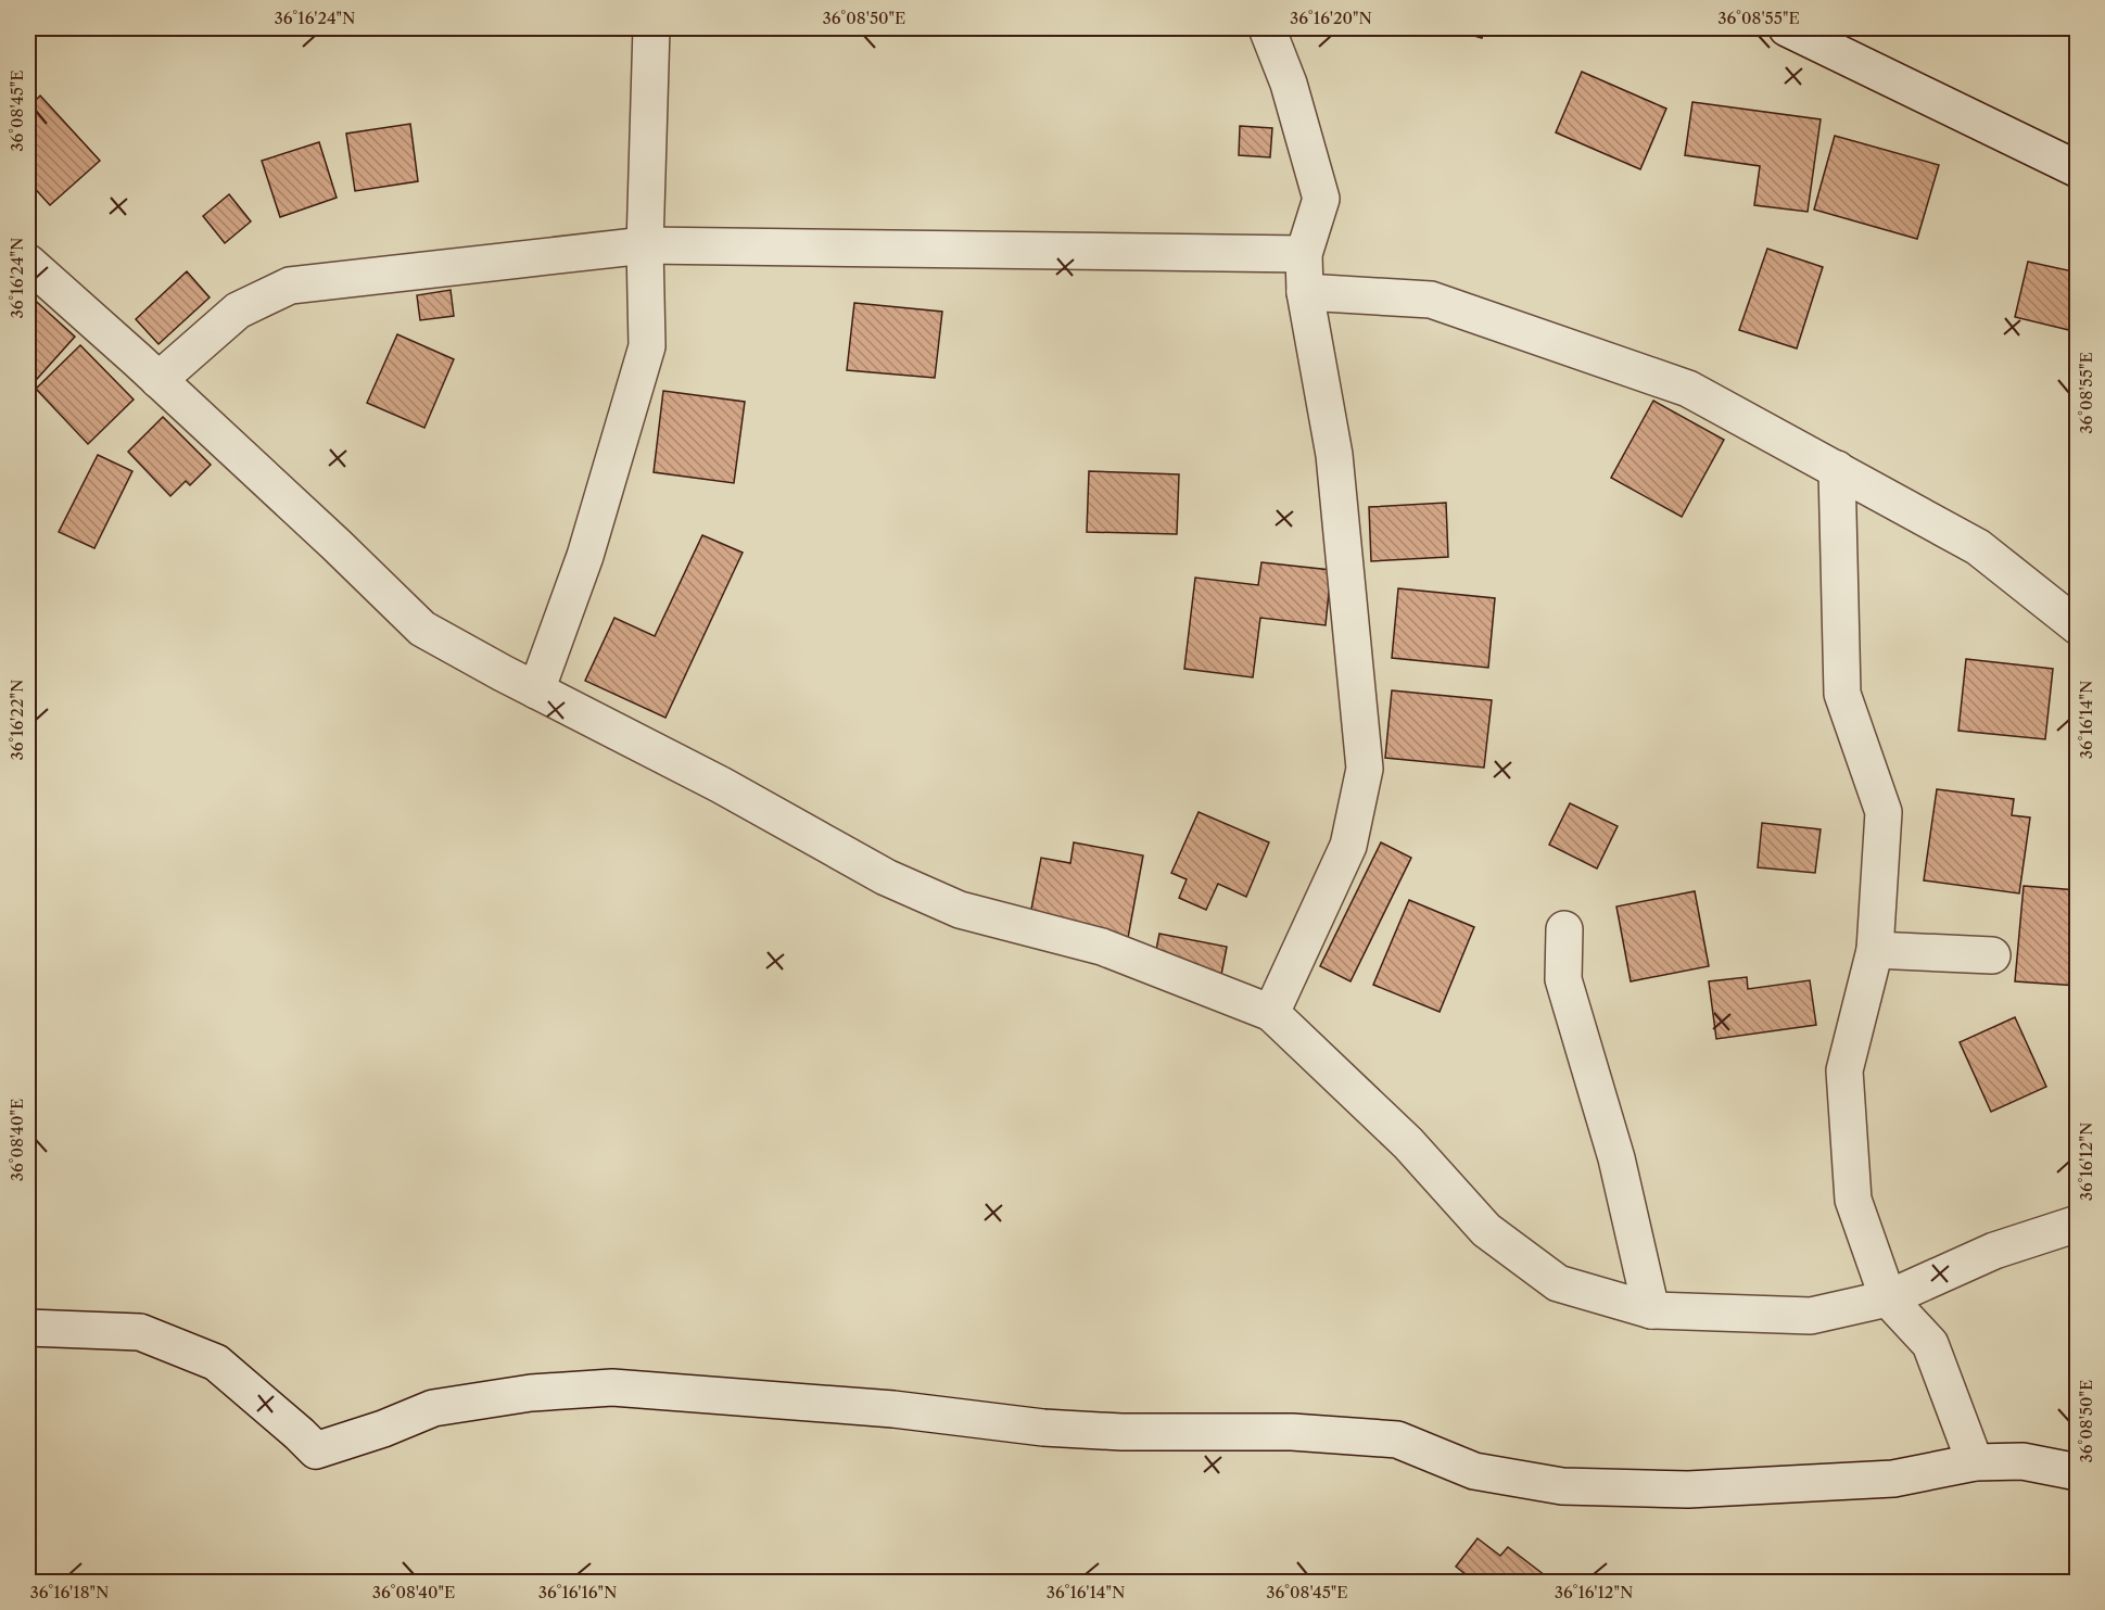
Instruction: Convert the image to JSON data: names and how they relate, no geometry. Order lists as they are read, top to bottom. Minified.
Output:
{"coordinates":["36°16'24\"N","36°08'50\"E","36°16'20\"N","36°08'55\"E","36°08'45\"E","36°16'14\"N","36°16'22\"N","36°08'40\"E","36°16'12\"N","36°16'18\"N","36°16'16\"N"]}
